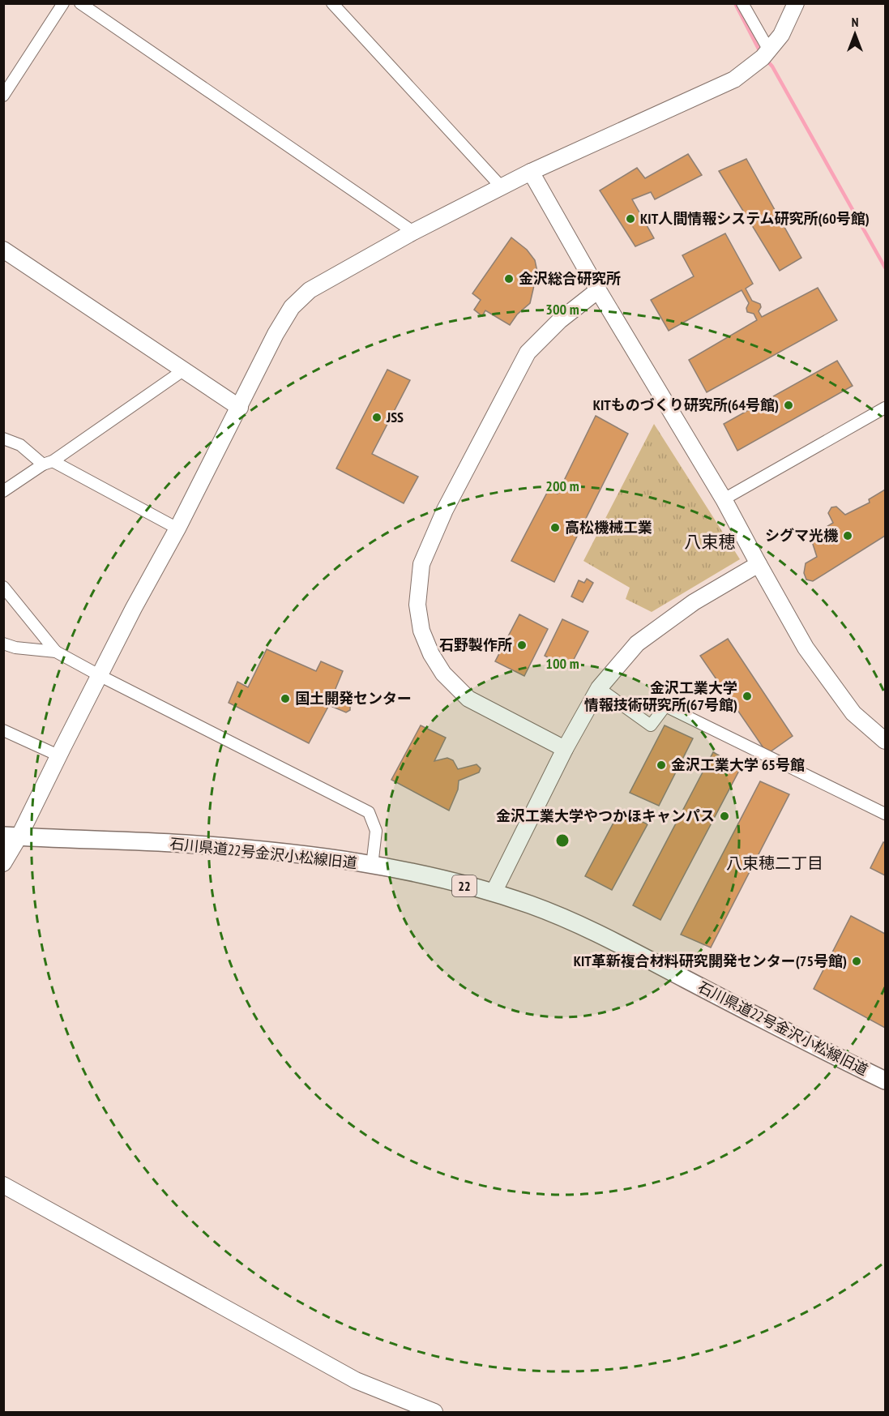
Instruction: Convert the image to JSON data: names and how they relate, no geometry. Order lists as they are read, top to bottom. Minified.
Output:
{"streets":{"main road":["石川県道22号金沢小松線旧道","22"]},"districts":["八束穂","八束穂二丁目"],"places":["KIT人間情報システム研究所(60号館)","金沢総合研究所","KITものづくり研究所(64号館)","JSS","高松機械工業","シグマ光機","石野製作所","金沢工業大学 情報技術研究所(67号館)","国土開発センター","金沢工業大学 65号館","金沢工業大学やつかほキャンパス","KIT革新複合材料研究開発センター(75号館)"],"north":"top","rings":["300 m","200 m","100 m"]}
